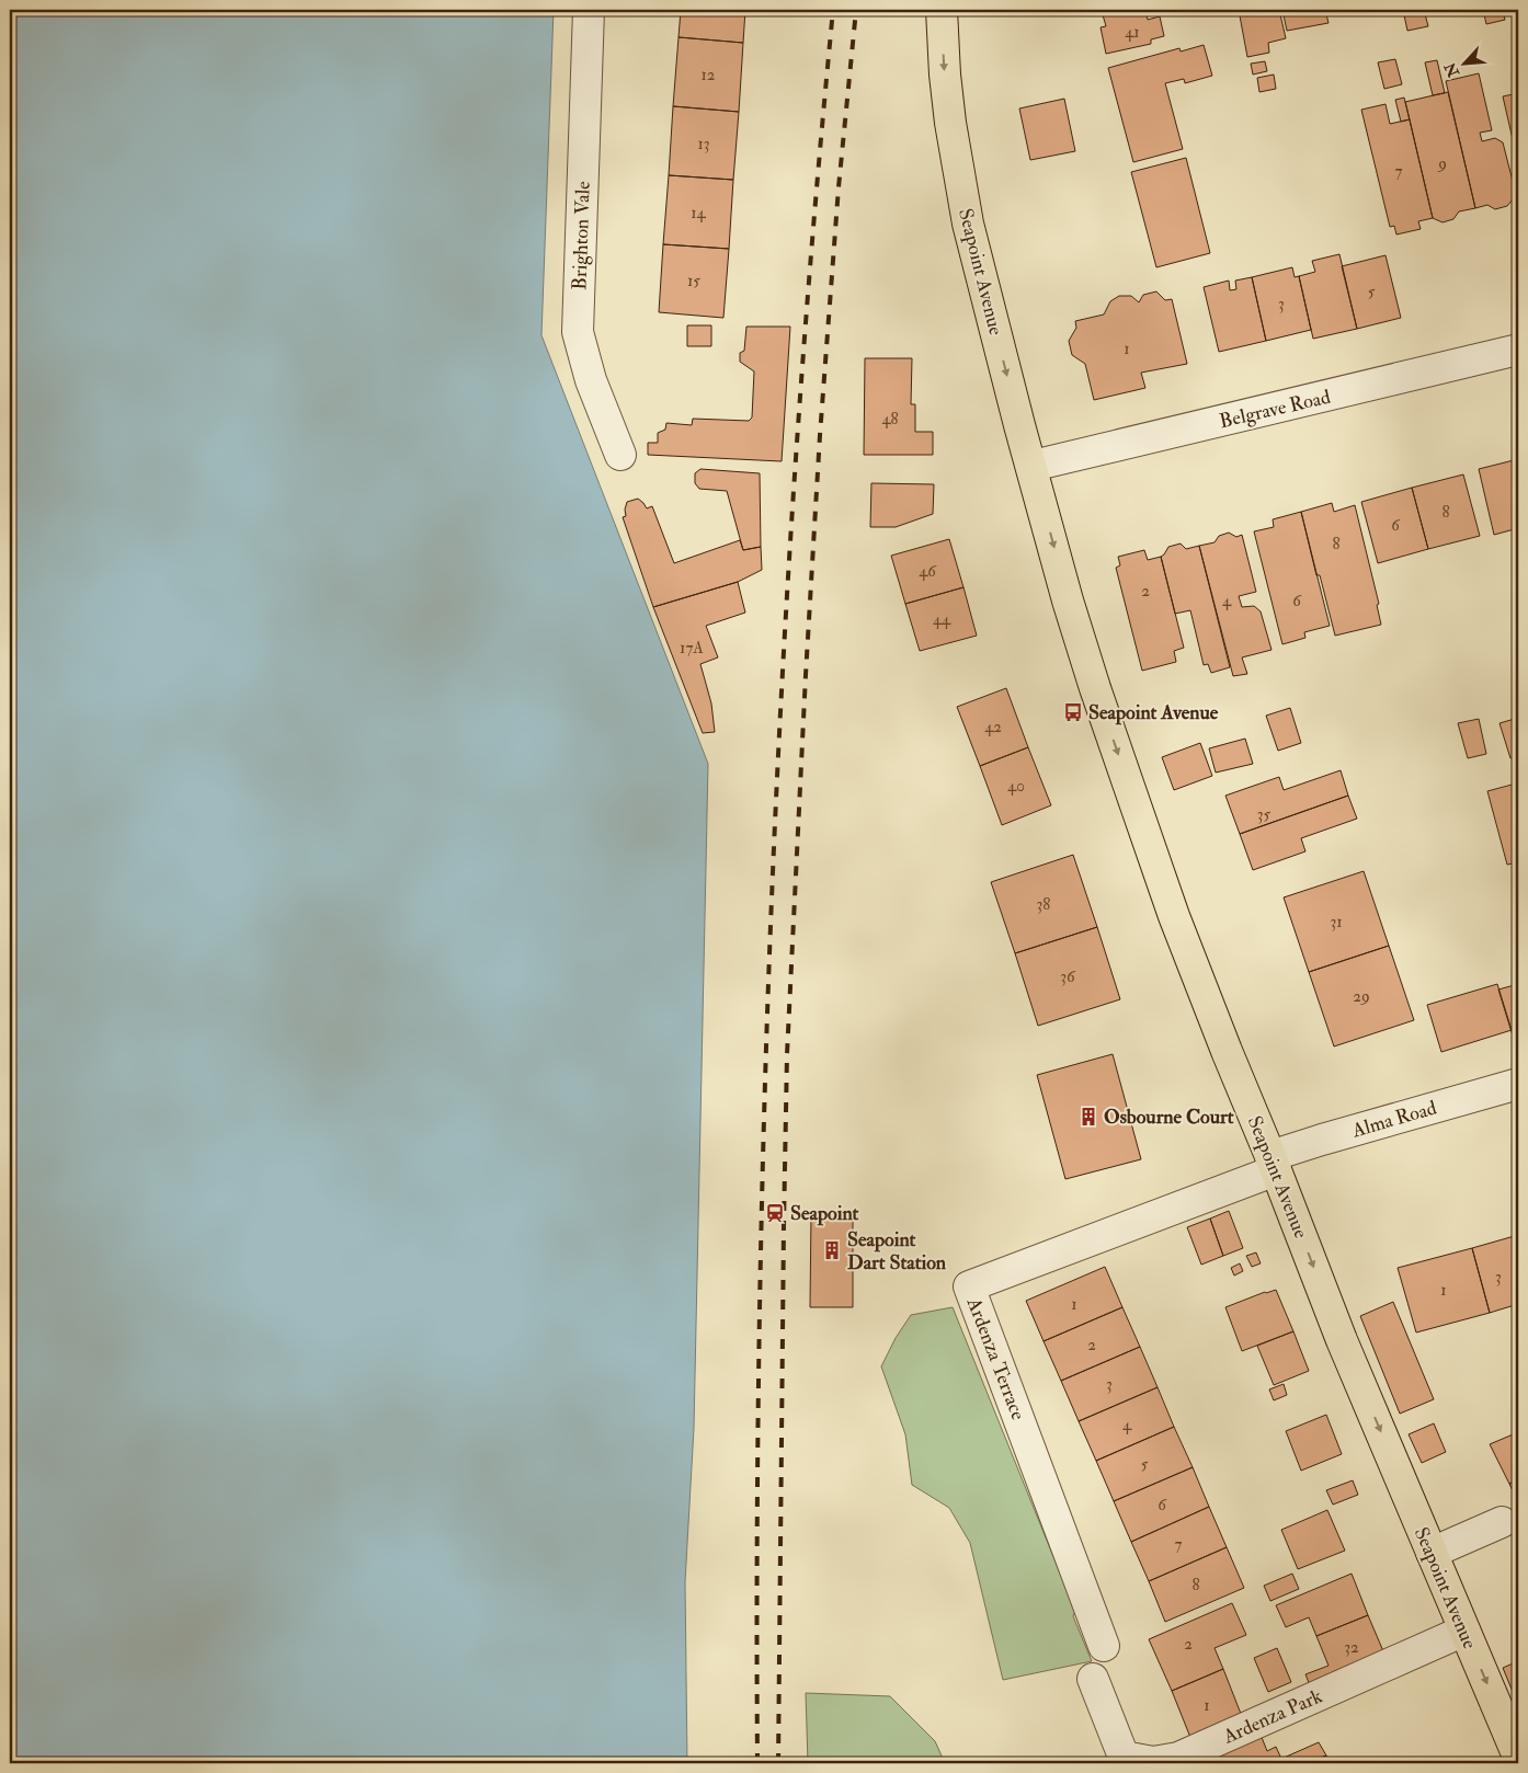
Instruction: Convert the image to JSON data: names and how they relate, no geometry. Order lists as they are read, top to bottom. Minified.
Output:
{"streets":{"highway":["Seapoint Avenue"],"street":["Brighton Vale","Belgrave Road","Alma Road","Ardenza Terrace","Ardenza Park"]},"crossings":[["Seapoint Avenue","Belgrave Road"],["Seapoint Avenue","Alma Road"],["Seapoint Avenue","Ardenza Terrace"],["Seapoint Avenue","Ardenza Park"],["Alma Road","Ardenza Terrace"]],"one_way":["Seapoint Avenue"],"places":{"bus stop":["Seapoint Avenue"],"building":["Osbourne Court","Seapoint Dart Station"],"station":["Seapoint"]},"house_numbers":["41","12","13","9","7","14","15","5","3","1","48","8","6","8","46","2","4","6","44","17A","42","40","35","38","31","36","29","3","1","1","2","3","4","5","6","7","8","2","32","1"],"north":"bottom left"}
